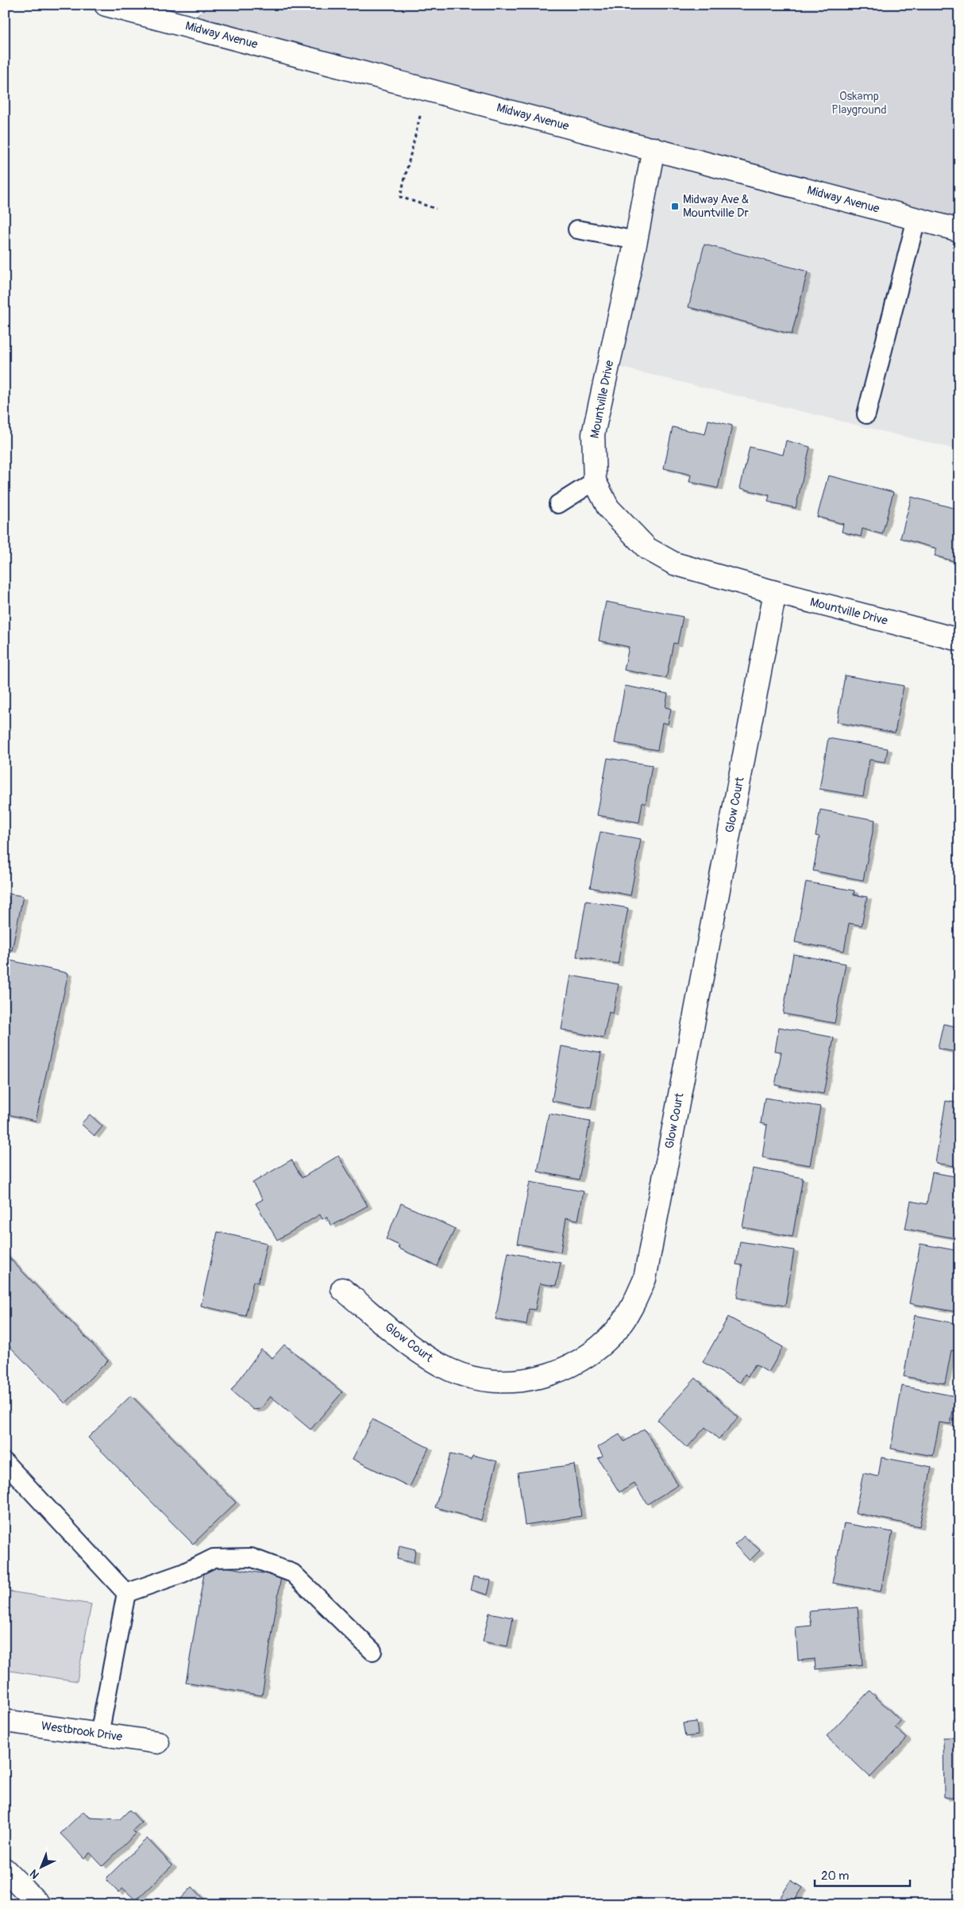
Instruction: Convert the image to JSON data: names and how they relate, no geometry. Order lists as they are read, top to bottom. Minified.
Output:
{"streets":{"street":["Midway Avenue","Mountville Drive","Glow Court","Westbrook Drive"]},"crossings":[["Midway Avenue","Mountville Drive"],["Mountville Drive","Glow Court"]],"parks":["Oskamp Playground"],"places":{"transit":["Midway Ave & Mountville Dr"]},"scale_bar":"20 m","north":"bottom left"}
